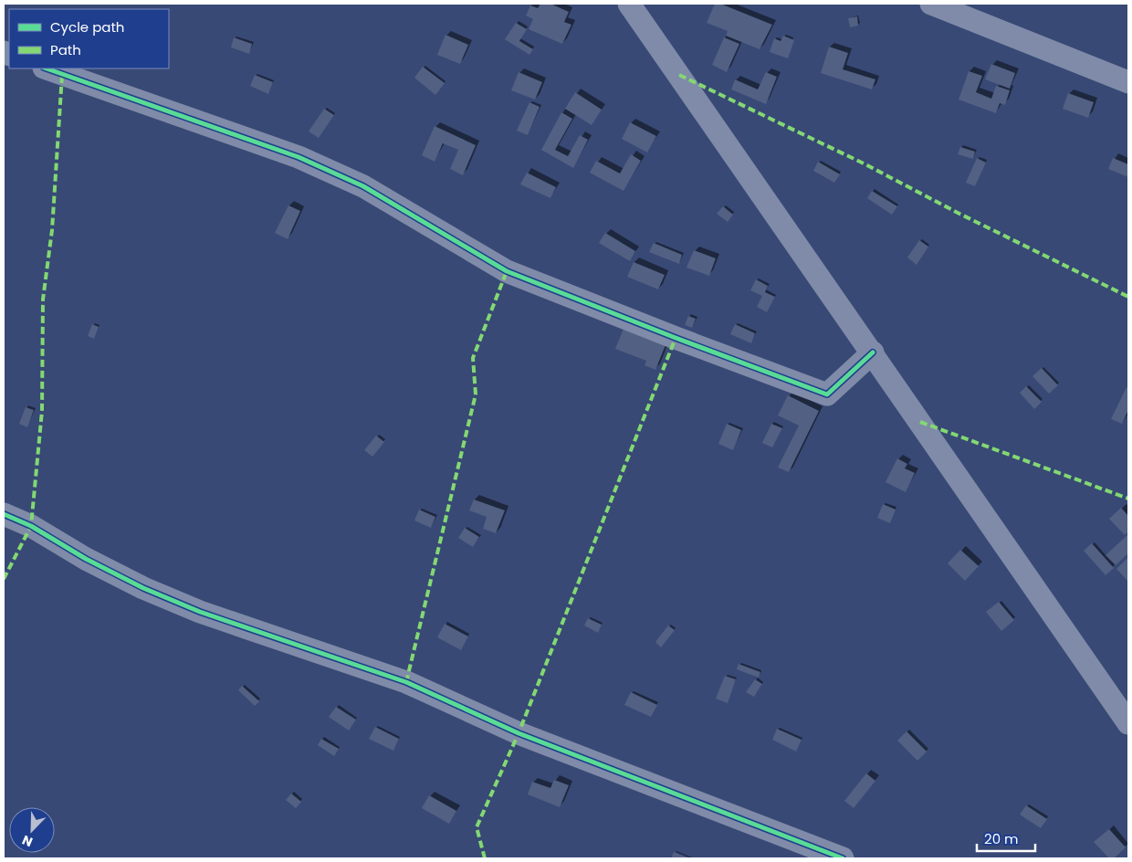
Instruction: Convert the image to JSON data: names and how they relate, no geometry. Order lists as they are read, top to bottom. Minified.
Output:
{"legend":["Cycle path","Path"],"scale_bar":"20 m","north":"bottom left"}
